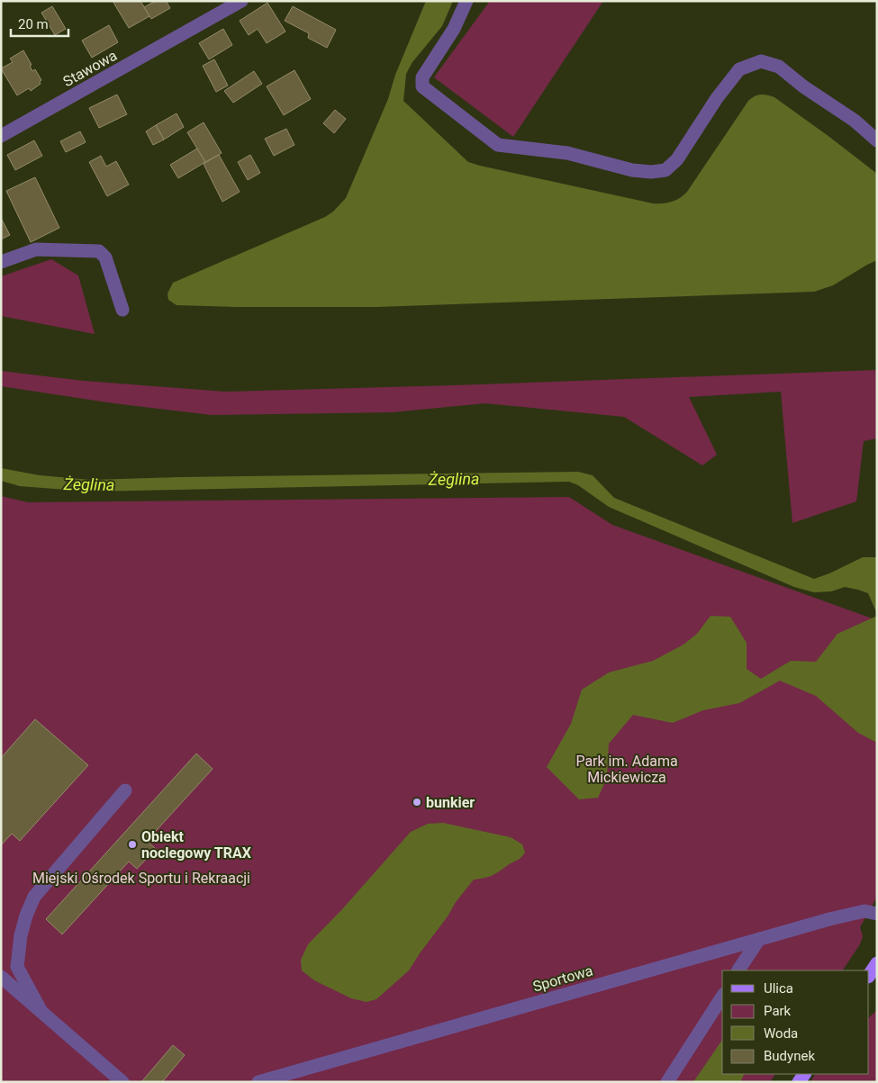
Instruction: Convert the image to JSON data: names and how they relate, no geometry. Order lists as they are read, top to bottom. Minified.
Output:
{"streets":{"street":["Stawowa","Sportowa"]},"water":["Żeglina"],"parks":["Park im. Adama Mickiewicza","Miejski Ośrodek Sportu i Rekraacji"],"places":["bunkier","Obiekt noclegowy TRAX"],"legend":["Ulica","Park","Woda","Budynek"],"scale_bar":"20 m"}
